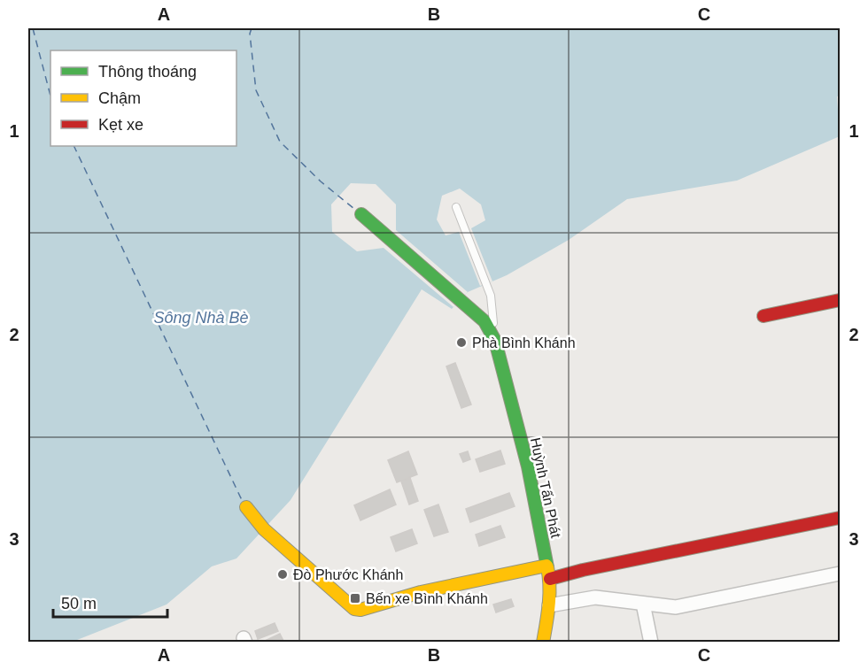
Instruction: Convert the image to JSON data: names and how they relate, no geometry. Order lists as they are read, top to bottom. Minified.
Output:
{"streets":{"street":["Huỳnh Tấn Phát"]},"water":["Sông Nhà Bè"],"places":{"other":["Phà Bình Khánh","Đò Phước Khánh"],"transit":["Bến xe Bình Khánh"]},"legend":["Thông thoáng","Chậm","Kẹt xe"],"scale_bar":"50 m","grid":{"columns":["A","B","C"],"rows":["1","2","3"]}}
